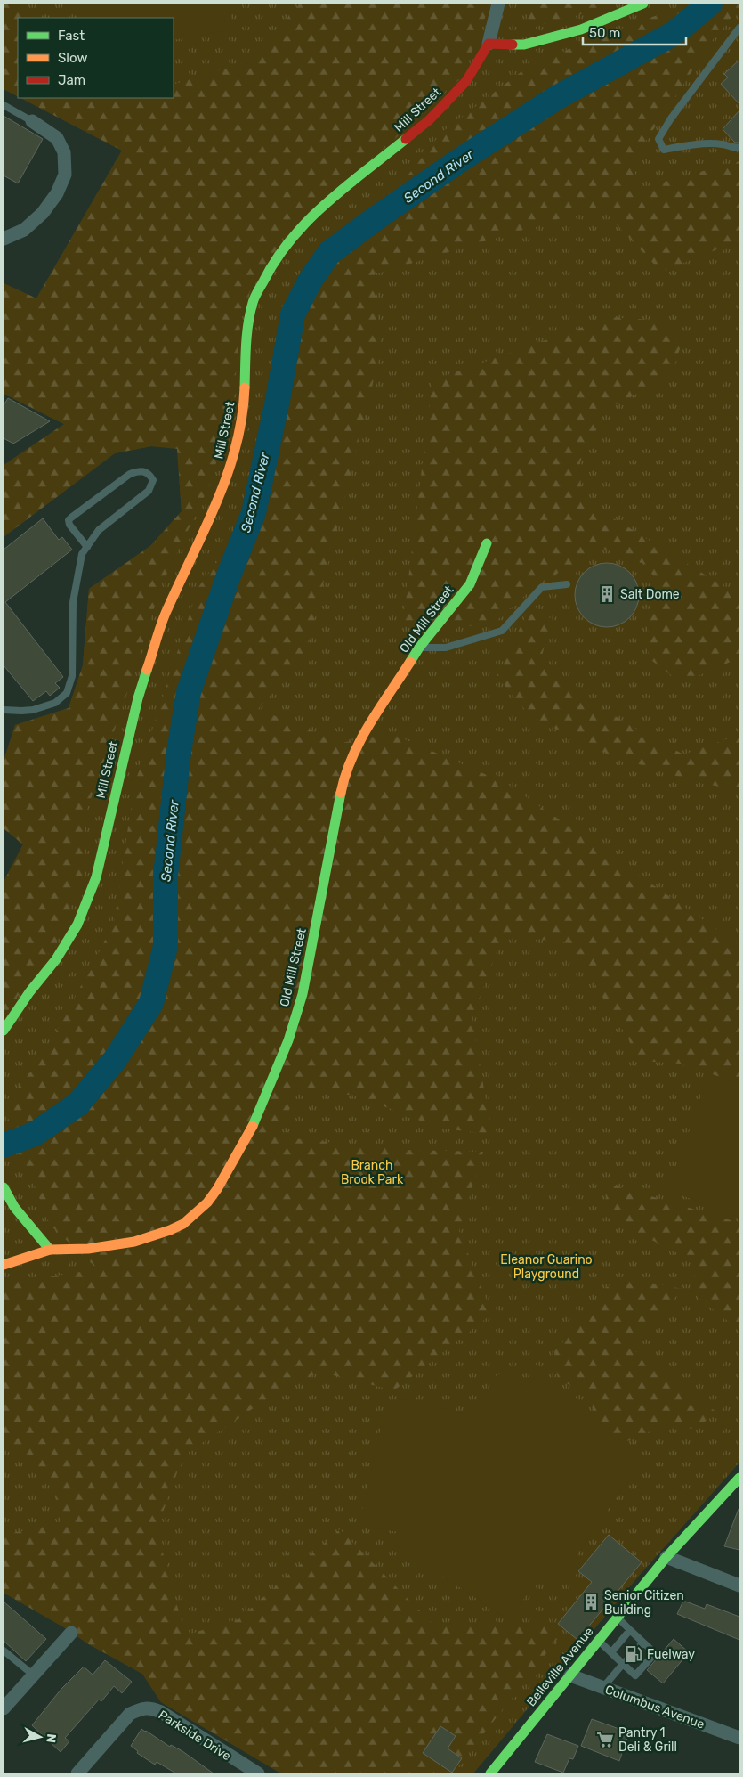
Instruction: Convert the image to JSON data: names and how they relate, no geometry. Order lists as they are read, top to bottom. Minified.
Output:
{"streets":{"street":["Mill Street","Old Mill Street","Belleville Avenue","Columbus Avenue","Parkside Drive"]},"crossings":[["Belleville Avenue","Columbus Avenue"]],"water":["Second River"],"parks":["Branch Brook Park","Eleanor Guarino Playground"],"places":{"building":["Salt Dome","Senior Citizen Building"],"fuel station":["Fuelway"],"supermarket":["Pantry 1 Deli & Grill"]},"legend":["Fast","Slow","Jam"],"scale_bar":"50 m","north":"right"}
